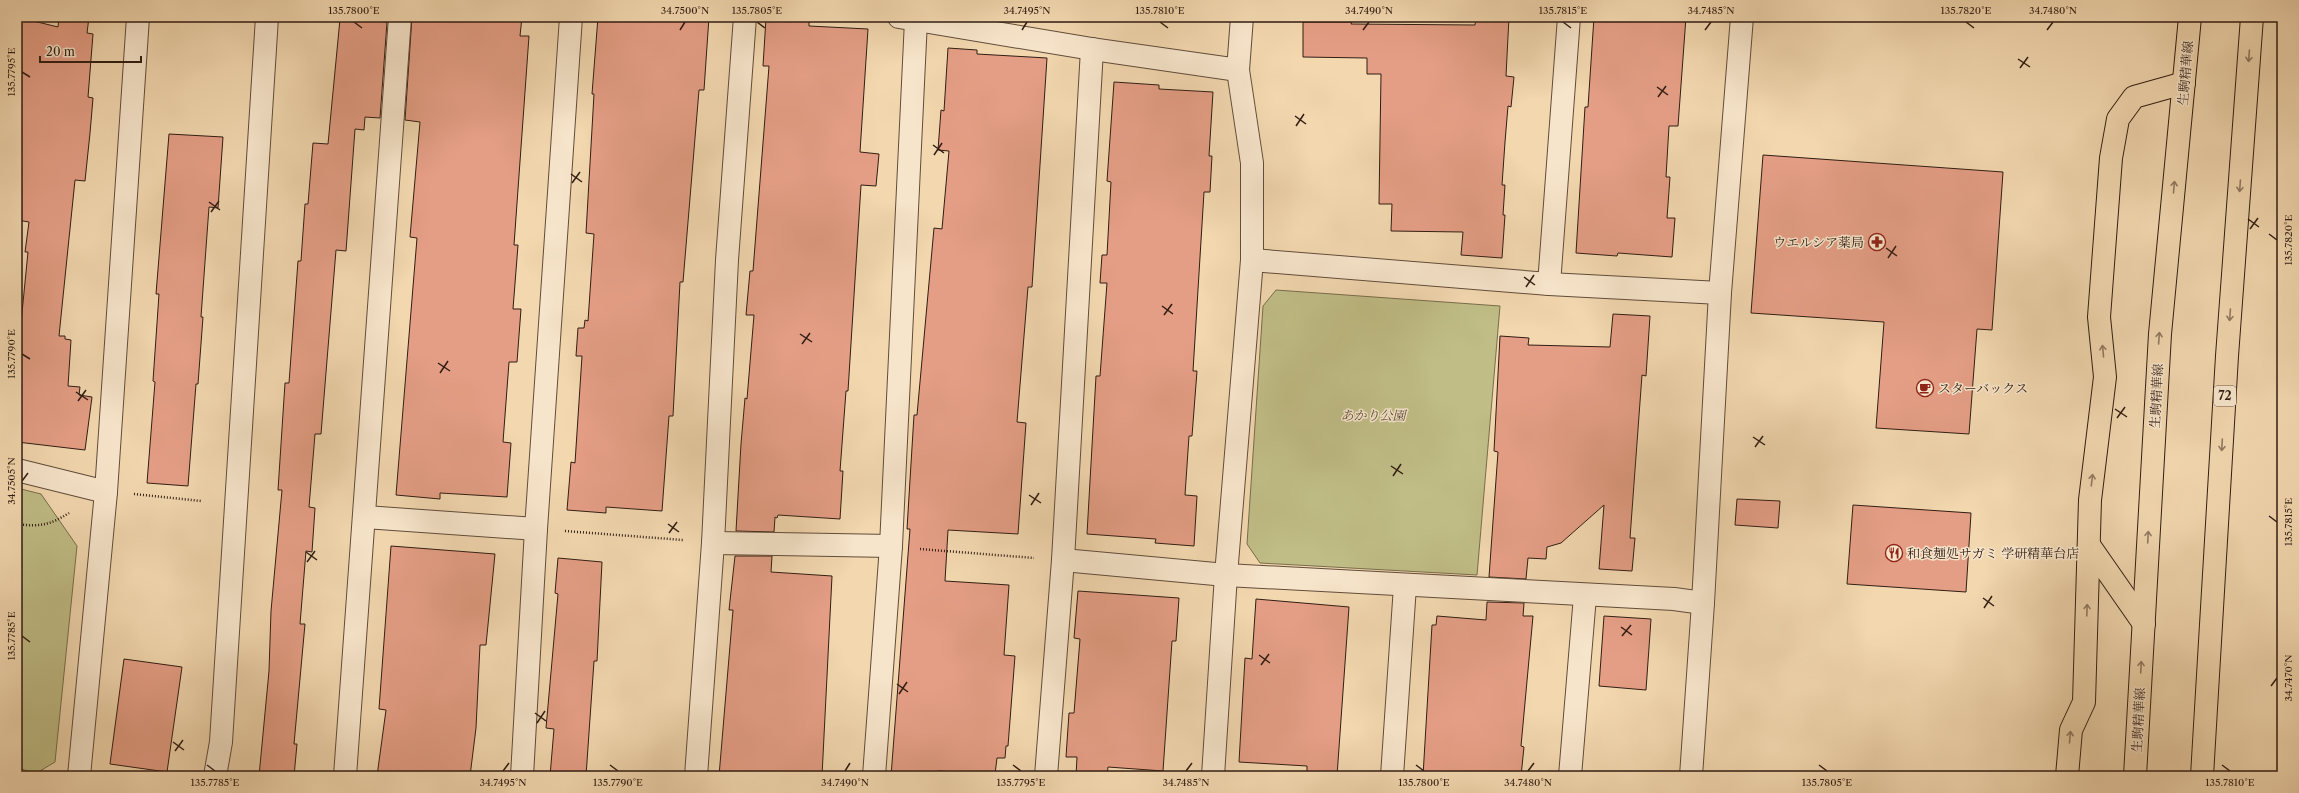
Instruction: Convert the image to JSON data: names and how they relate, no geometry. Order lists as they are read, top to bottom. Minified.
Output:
{"streets":{"main road":["生駒精華線","72"]},"parks":["あかり公園"],"places":{"pharmacy":["ウエルシア薬局"],"cafe":["スターバックス"],"restaurant":["和食麺処サガミ 学研精華台店"]},"scale_bar":"20 m","coordinates":["135.7800°E","34.7500°N","135.7805°E","34.7495°N","135.7810°E","34.7490°N","135.7815°E","34.7485°N","135.7820°E","34.7480°N","135.7795°E","135.7790°E","34.7505°N","135.7785°E","34.7470°N"]}
